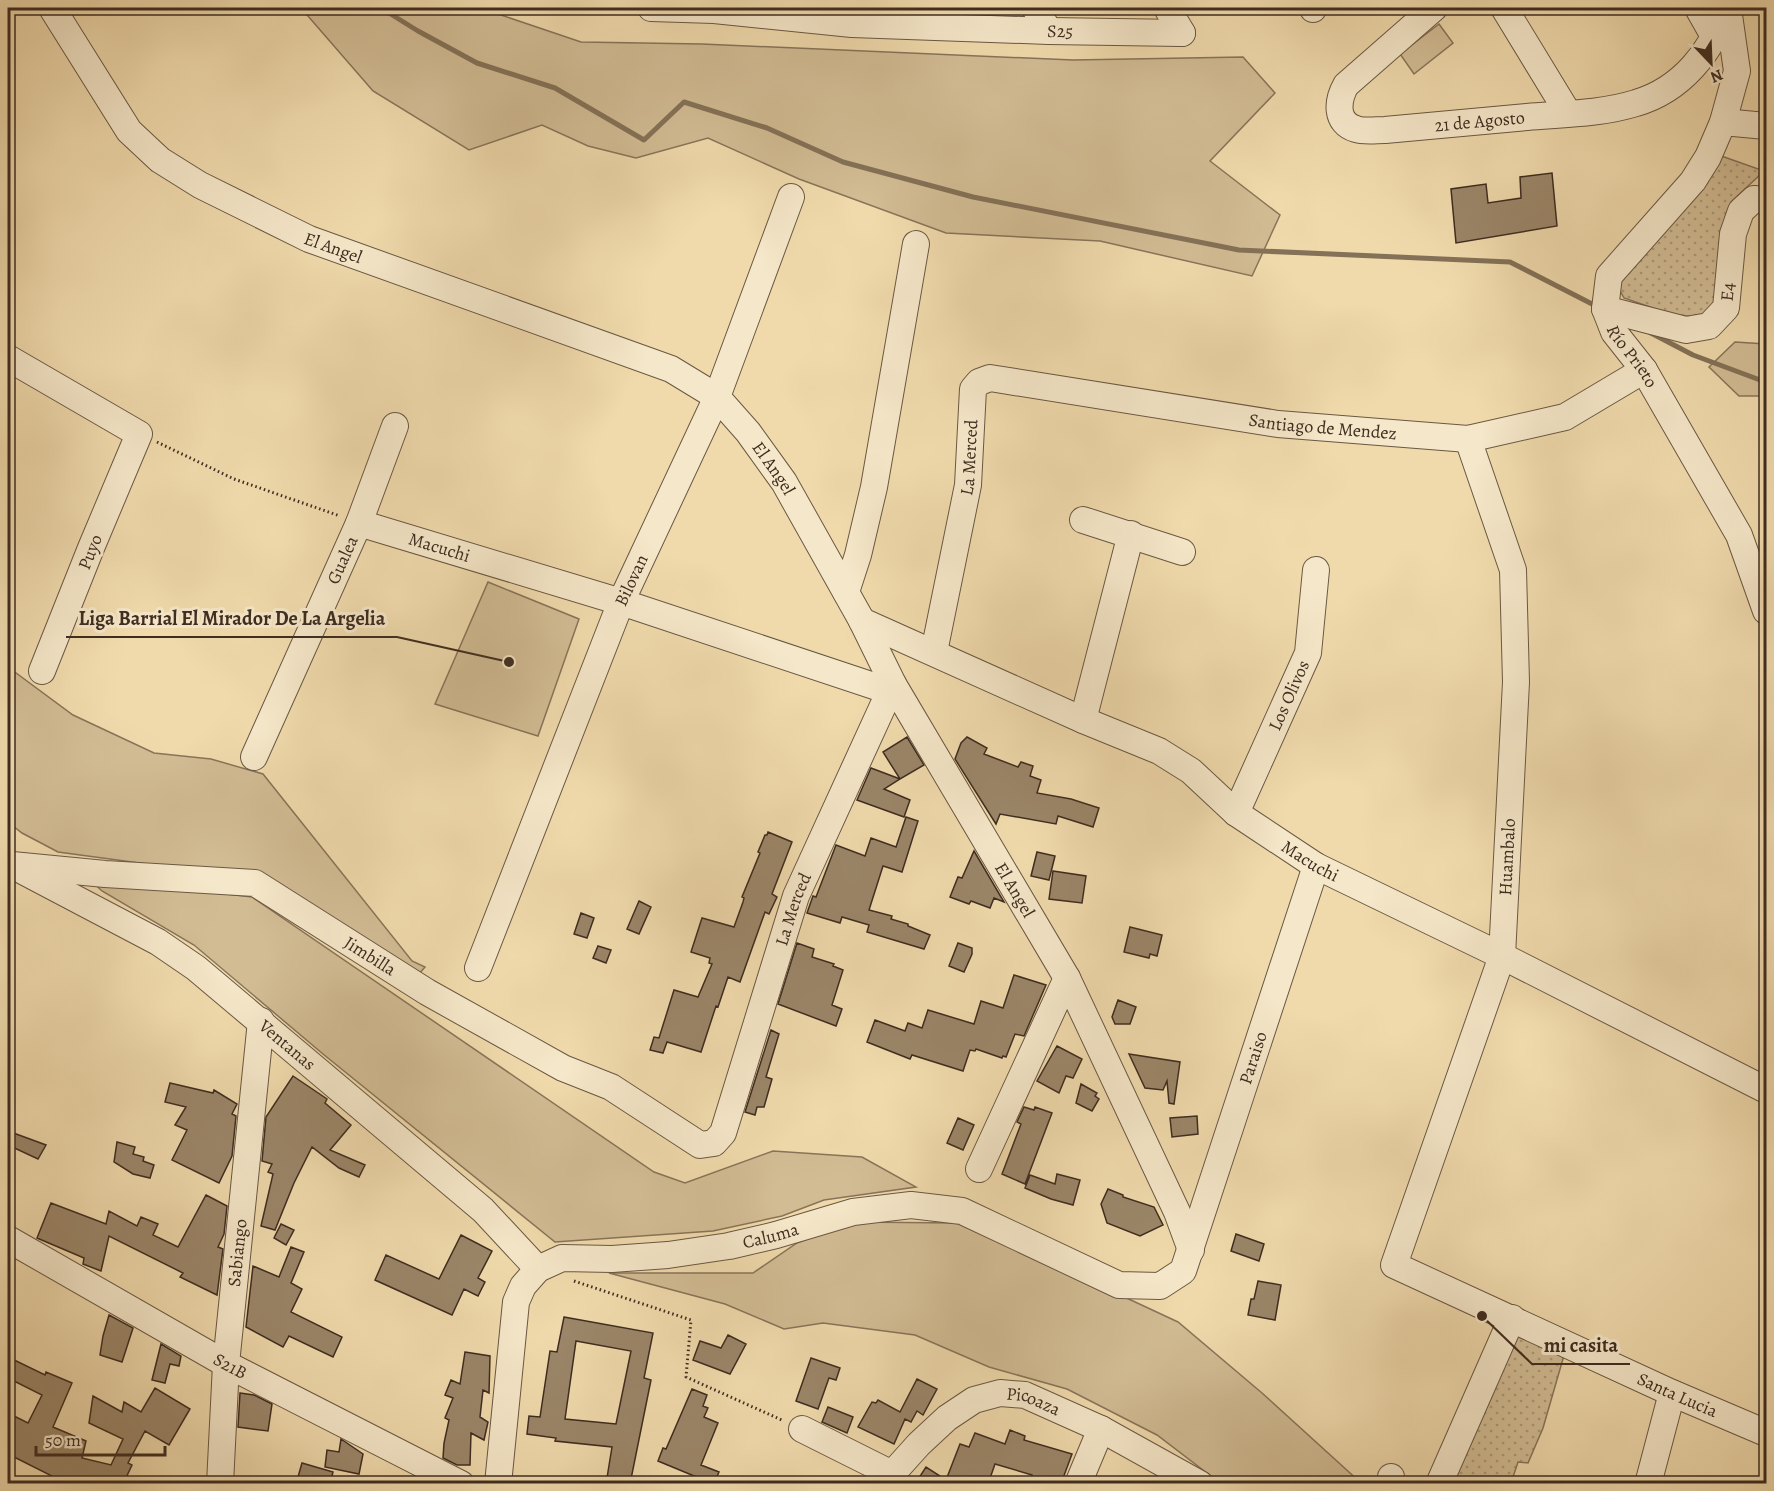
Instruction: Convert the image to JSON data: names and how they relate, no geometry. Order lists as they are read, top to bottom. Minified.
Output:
{"streets":{"street":["S25","21 de Agosto","El Angel","E4","Río Prieto","Santiago de Mendez","La Merced","Macuchi","Puyo","Gualea","Bilovan","Los Olivos","Huambalo","Jimbilla","Ventanas","Paraiso","Caluma","Sabiango","S21B","Santa Lucia","Picoaza"]},"crossings":[["21 de Agosto","Río Prieto"],["El Angel","La Merced"],["El Angel","Macuchi"],["El Angel","Bilovan"],["El Angel","Paraiso"],["El Angel","Caluma"],["E4","Río Prieto"],["Río Prieto","Santiago de Mendez"],["Santiago de Mendez","La Merced"],["Santiago de Mendez","Huambalo"],["La Merced","Macuchi"],["La Merced","Jimbilla"],["Macuchi","Gualea"],["Macuchi","Bilovan"],["Macuchi","Los Olivos"],["Macuchi","Huambalo"],["Macuchi","Paraiso"],["Huambalo","Santa Lucia"],["Jimbilla","Ventanas"],["Ventanas","Caluma"],["Ventanas","Sabiango"],["Paraiso","Caluma"],["Sabiango","S21B"]],"places":["Liga Barrial El Mirador De La Argelia","mi casita"],"scale_bar":"50 m","north":"bottom right"}
